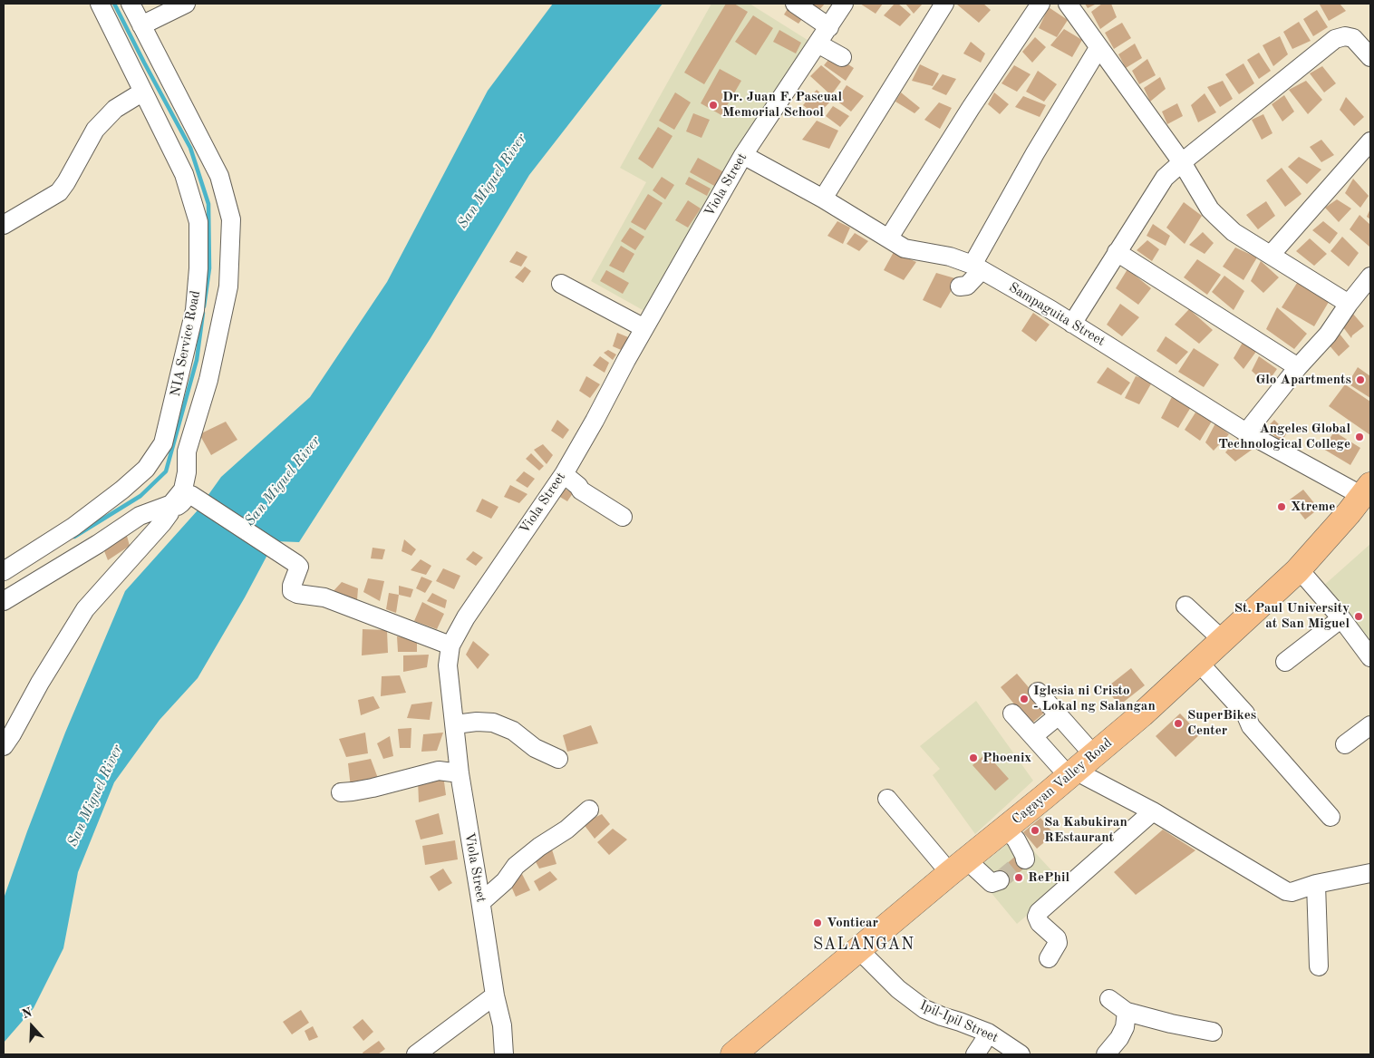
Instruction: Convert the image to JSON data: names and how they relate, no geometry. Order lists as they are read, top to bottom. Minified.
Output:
{"streets":{"highway":["Cagayan Valley Road"],"street":["Viola Street","Sampaguita Street","NIA Service Road","Ipil-Ipil Street"]},"crossings":[["Viola Street","Sampaguita Street"],["Sampaguita Street","Cagayan Valley Road"],["Cagayan Valley Road","Ipil-Ipil Street"]],"districts":["SALANGAN"],"water":["San Miguel River"],"places":["Dr. Juan F. Pascual Memorial School","Glo Apartments","Angeles Global Technological College","Xtreme","St. Paul University at San Miguel","Iglesia ni Cristo - Lokal ng Salangan","SuperBikes Center","Phoenix","Sa Kabukiran REstaurant","RePhil","Vonticar"],"north":"top"}
